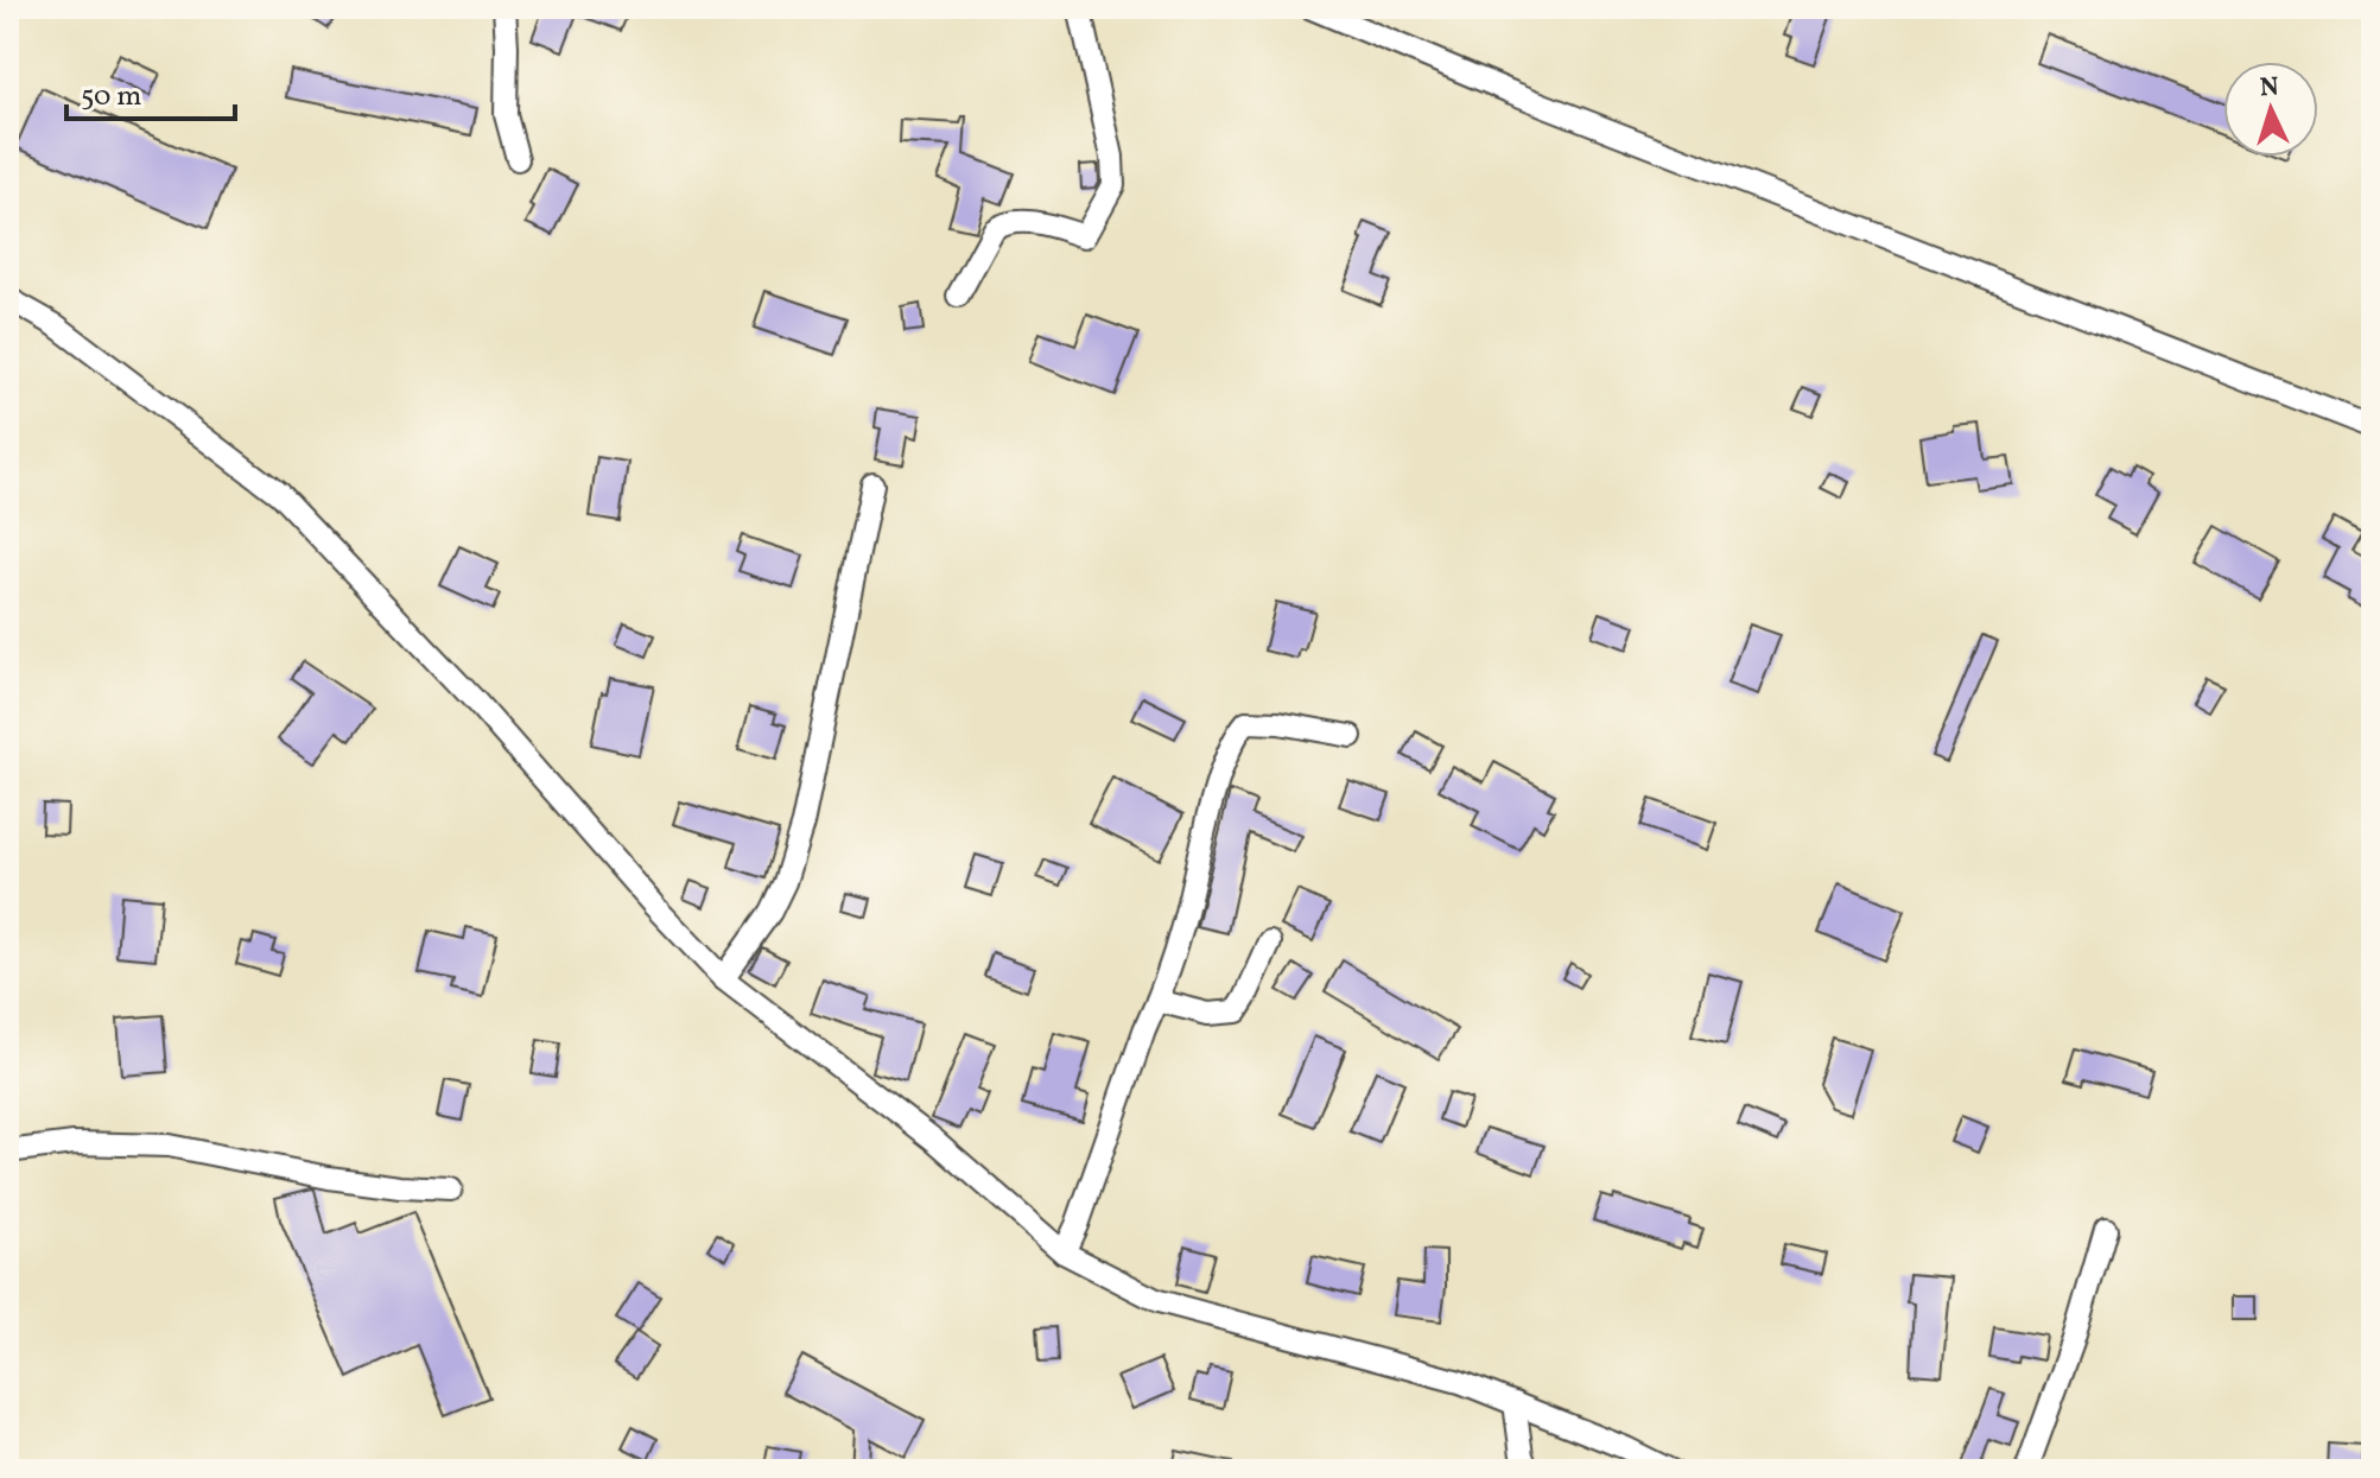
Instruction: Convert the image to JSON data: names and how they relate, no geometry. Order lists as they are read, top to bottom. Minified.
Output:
{"scale_bar":"50 m","north":"top"}
